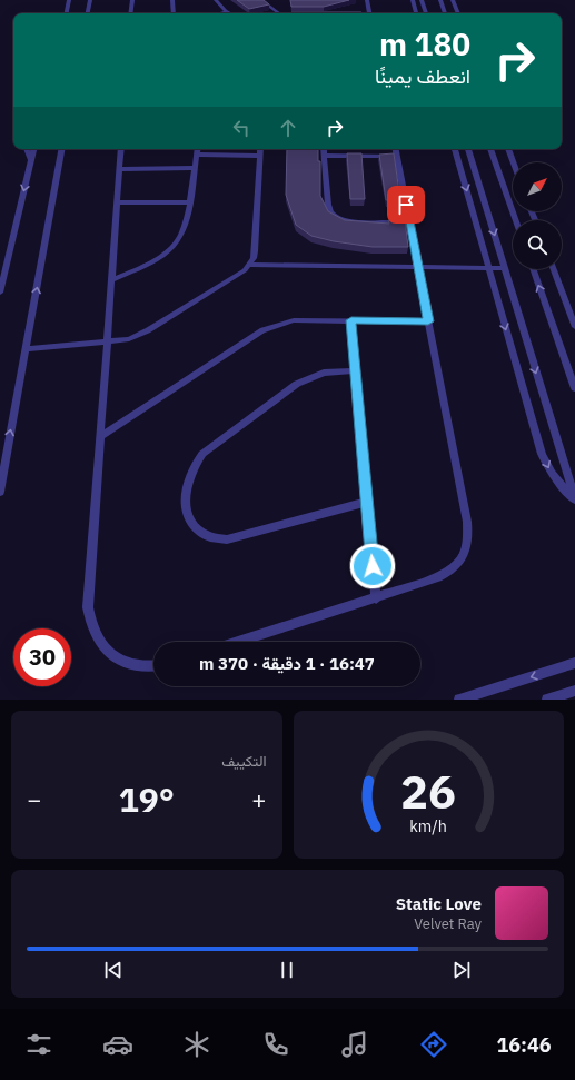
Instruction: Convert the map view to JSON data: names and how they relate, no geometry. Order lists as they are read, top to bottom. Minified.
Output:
{"north":"top right","page":{"turn":["180 m","انعطف يمينًا"],"limit":"30","trip":"16:47 · 1 دقيقة · 370 m","tile":"التكييف","heat":["−","19°","+"],"song":["Static Love","Velvet Ray"],"tabs":"16:46","gauge":["26","km/h"]}}
